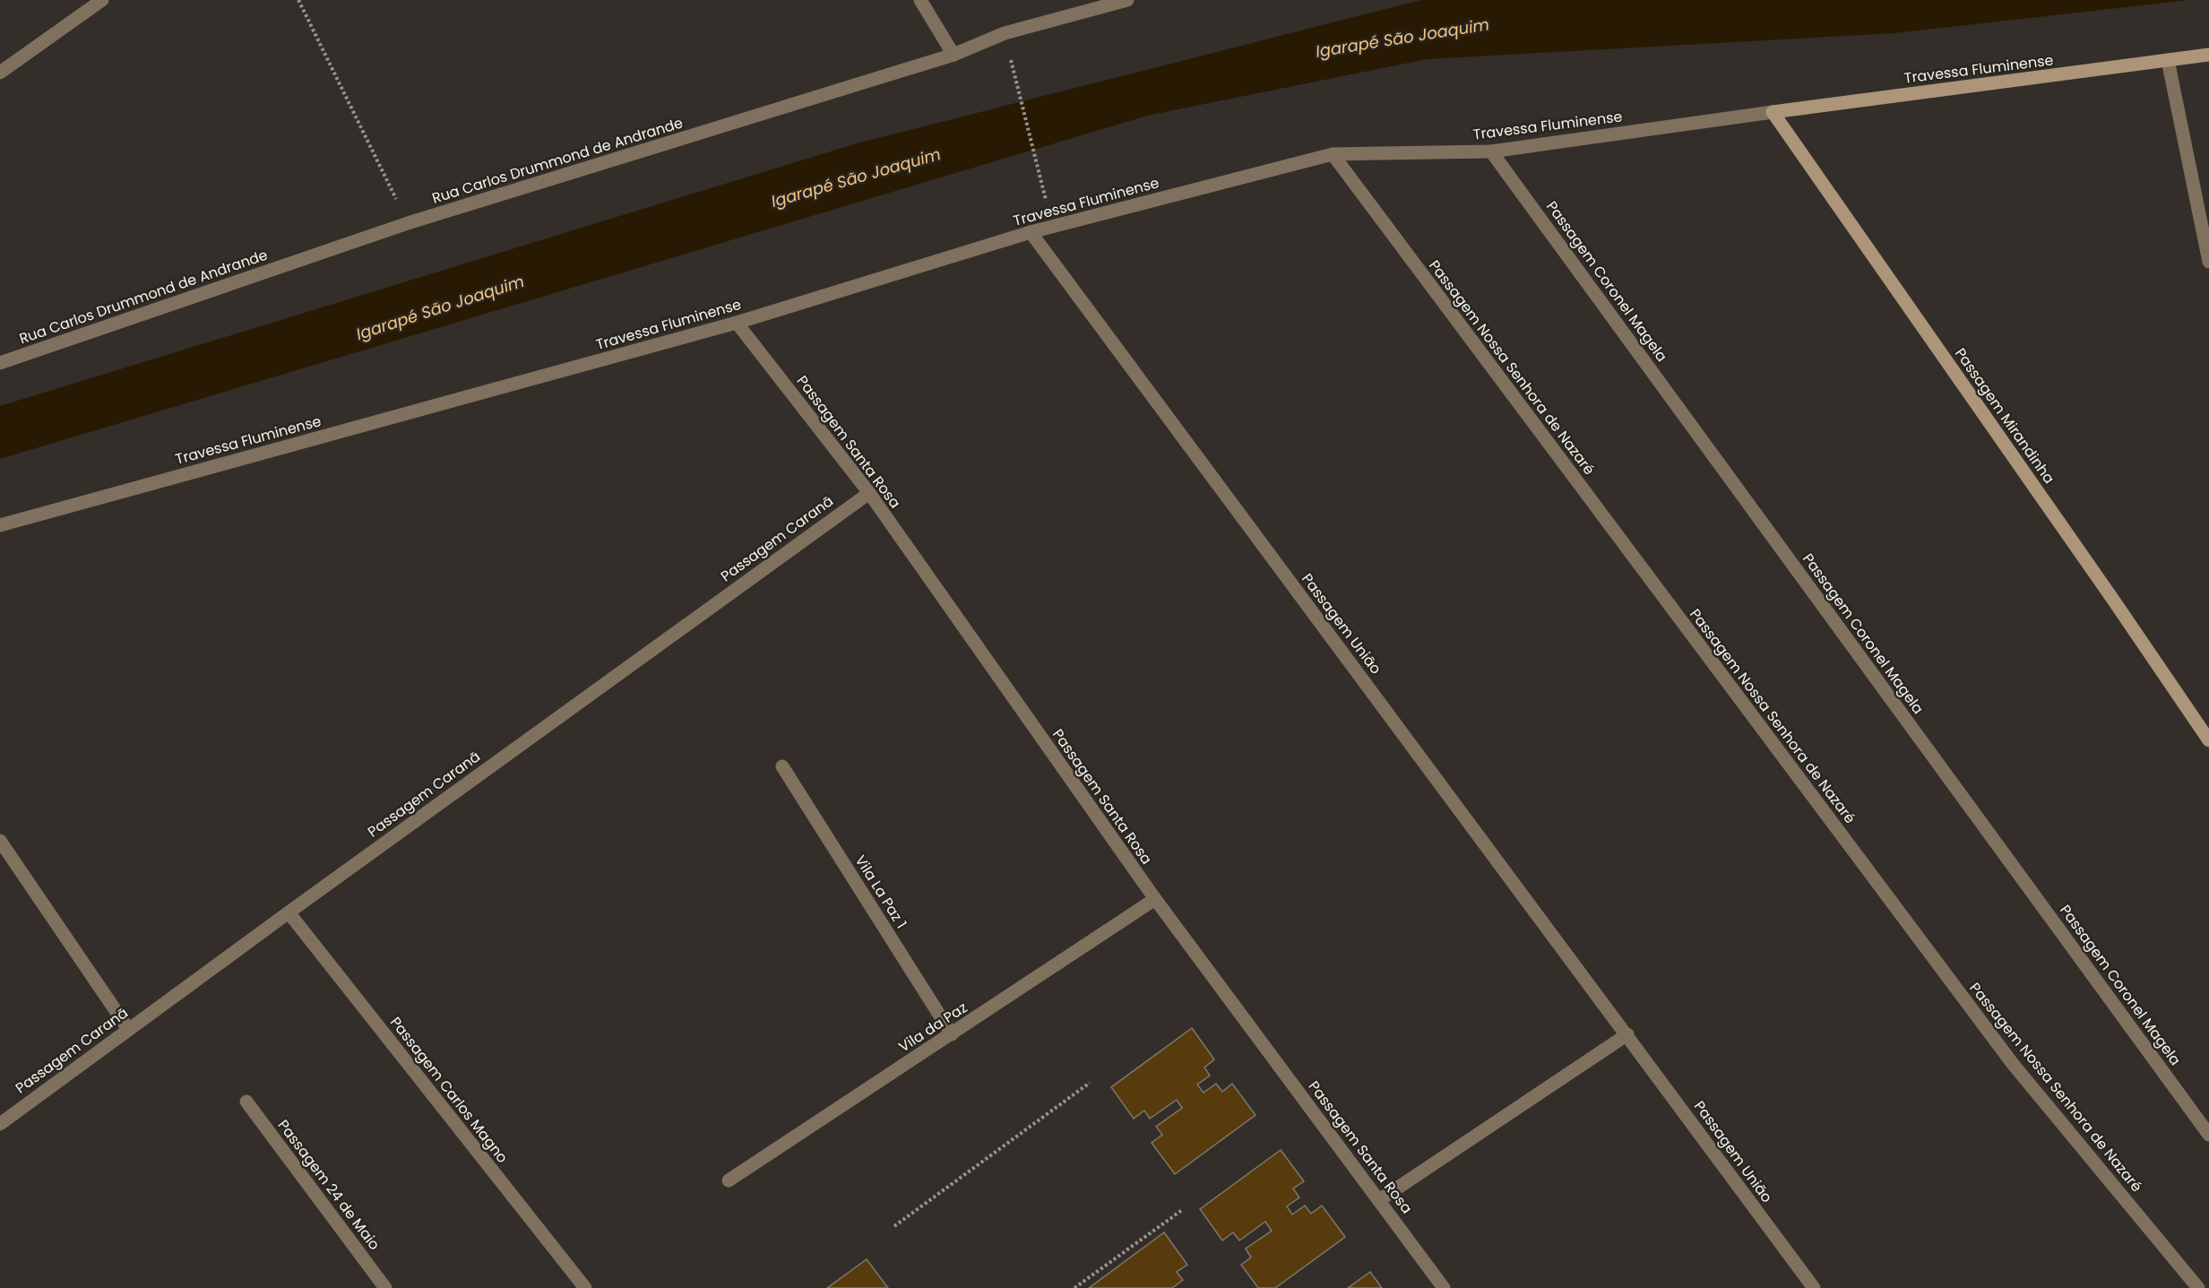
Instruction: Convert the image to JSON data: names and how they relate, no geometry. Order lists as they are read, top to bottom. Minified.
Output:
{"streets":{"street":["Travessa Fluminense","Rua Carlos Drummond de Andrande","Passagem Coronel Magela","Passagem Nossa Senhora de Nazaré","Passagem Mirandinha","Passagem Santa Rosa","Passagem Caranã","Passagem União","Vila La Paz 1","Vila da Paz","Passagem Carlos Magno","Passagem 24 de Maio"]},"crossings":[["Travessa Fluminense","Passagem Coronel Magela"],["Travessa Fluminense","Passagem Nossa Senhora de Nazaré"],["Travessa Fluminense","Passagem Mirandinha"],["Travessa Fluminense","Passagem Santa Rosa"],["Travessa Fluminense","Passagem União"],["Passagem Santa Rosa","Passagem Caranã"],["Passagem Santa Rosa","Vila da Paz"],["Passagem Caranã","Passagem Carlos Magno"],["Vila La Paz 1","Vila da Paz"]],"water":["Igarapé São Joaquim"]}
